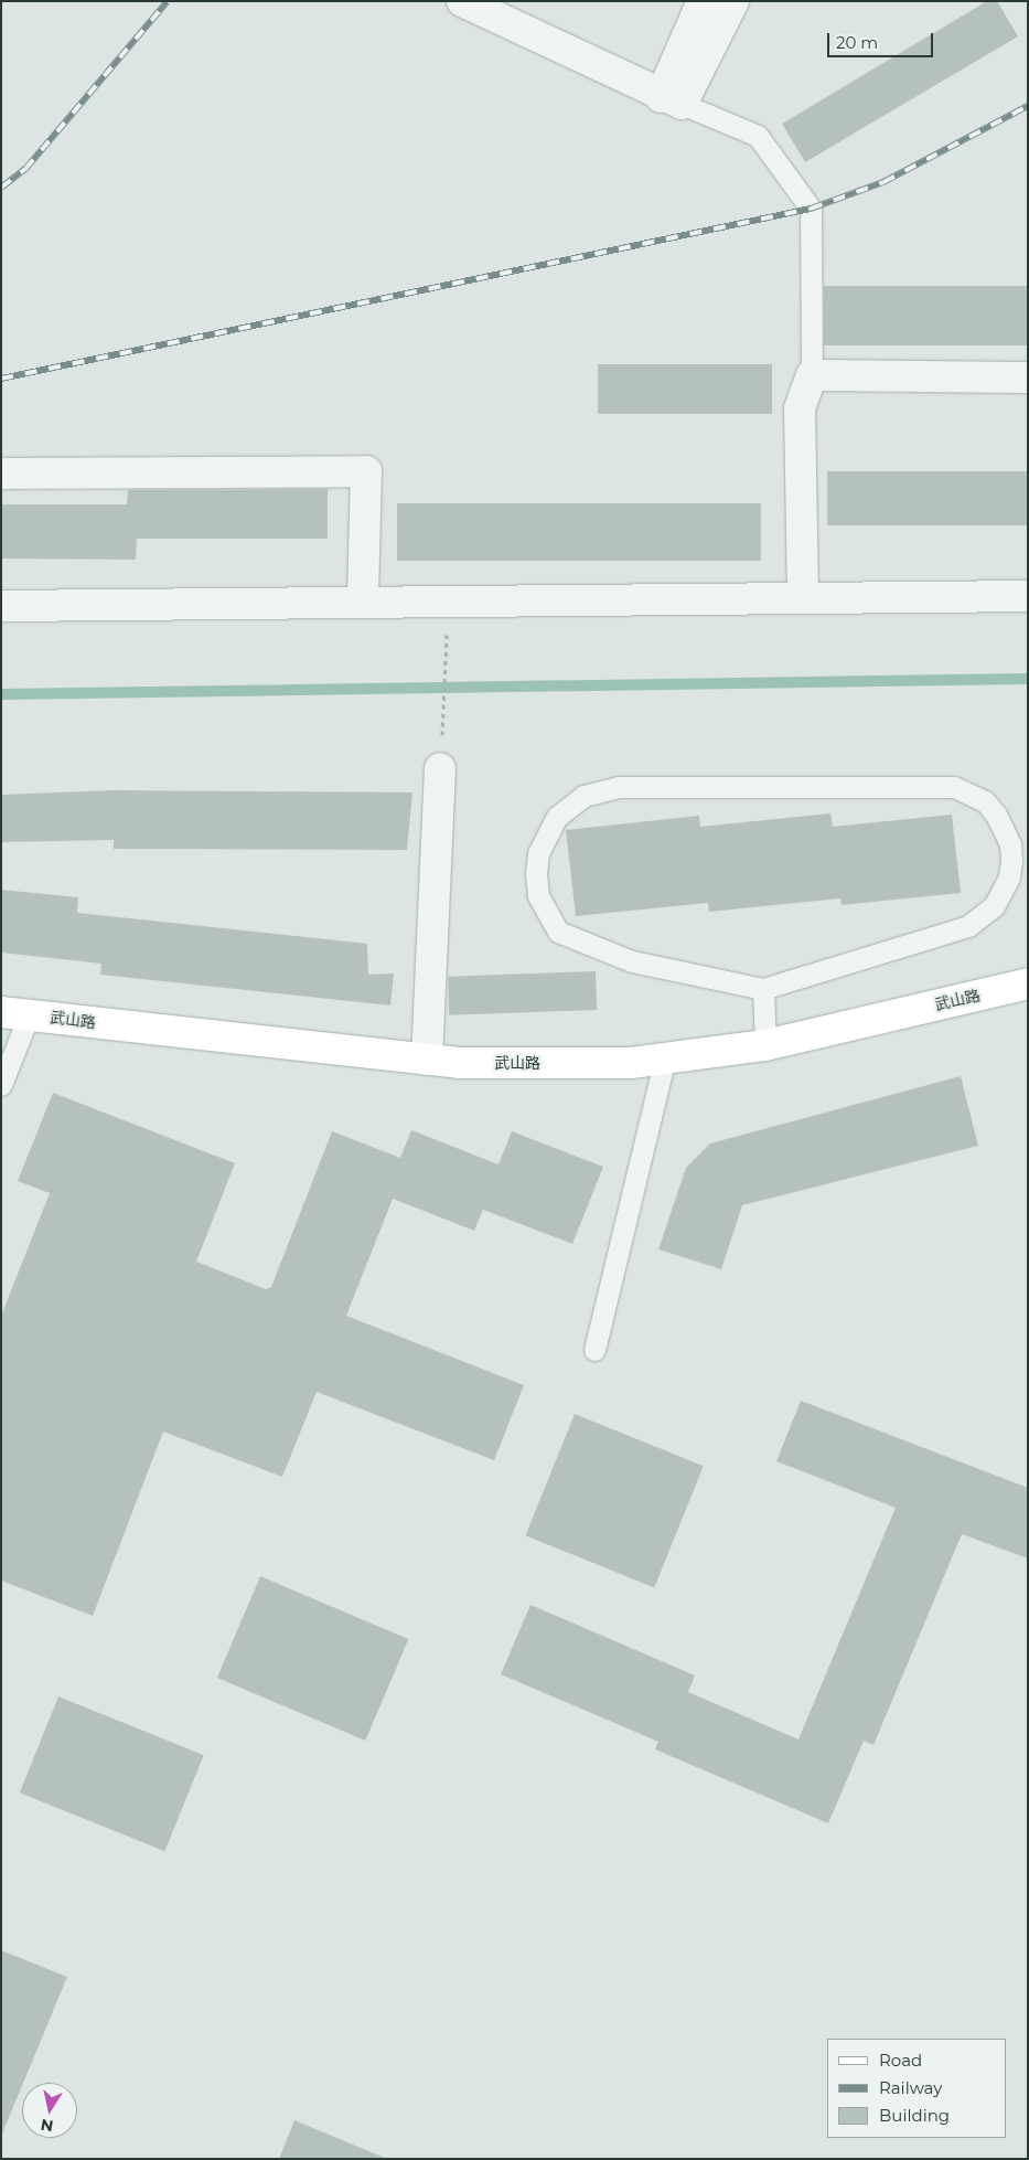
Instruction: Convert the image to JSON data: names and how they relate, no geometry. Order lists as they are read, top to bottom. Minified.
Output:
{"streets":{"main road":["武山路"]},"legend":["Road","Railway","Building"],"scale_bar":"20 m","north":"bottom"}
